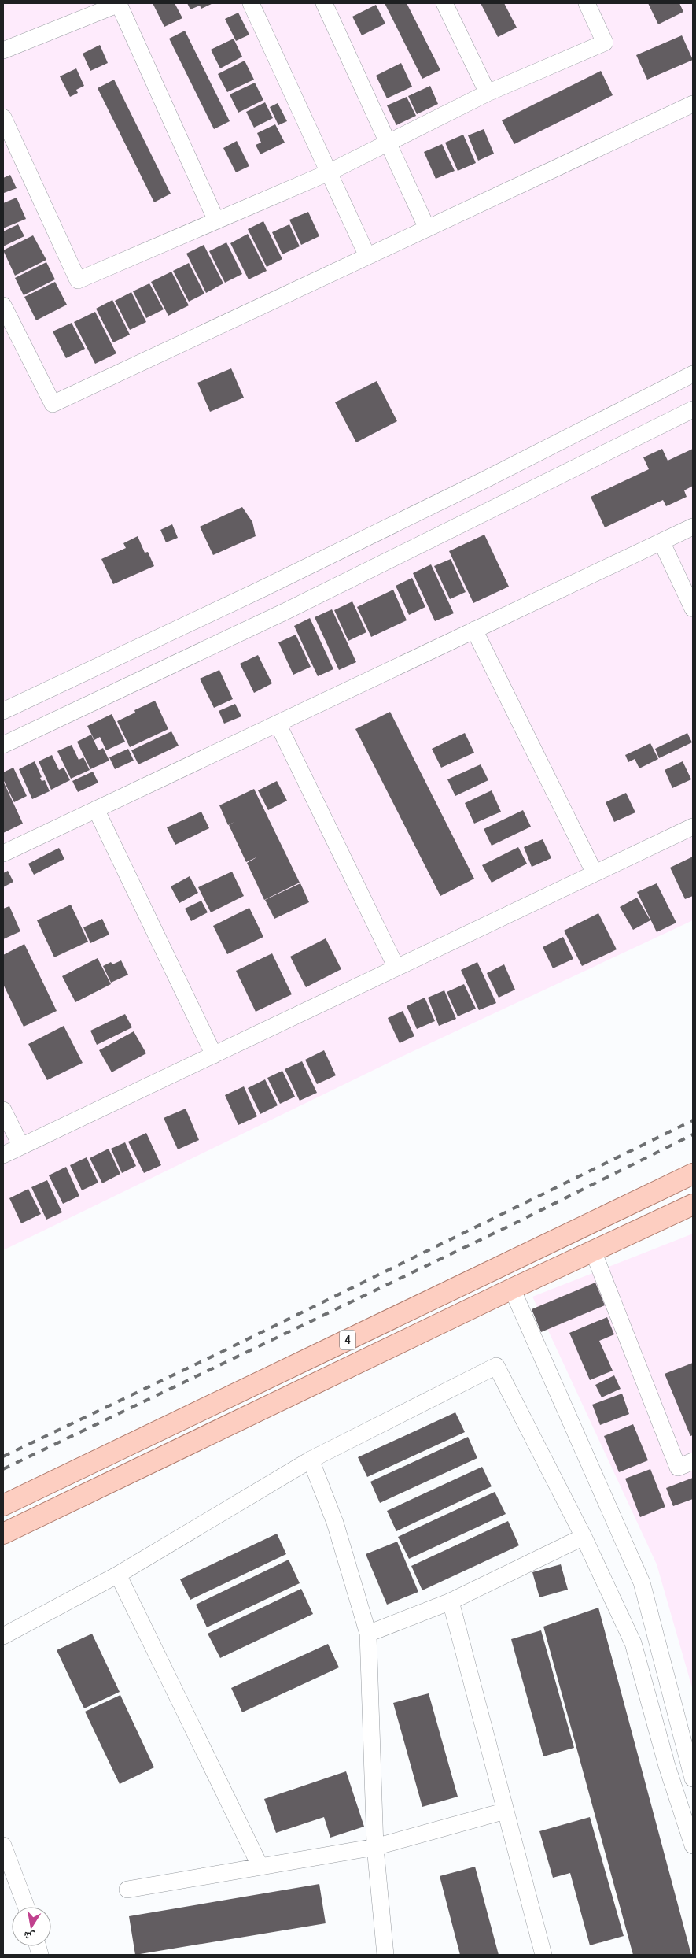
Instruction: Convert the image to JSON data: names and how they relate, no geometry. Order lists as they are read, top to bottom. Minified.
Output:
{"streets":{"main road":["4"]},"north":"bottom"}
